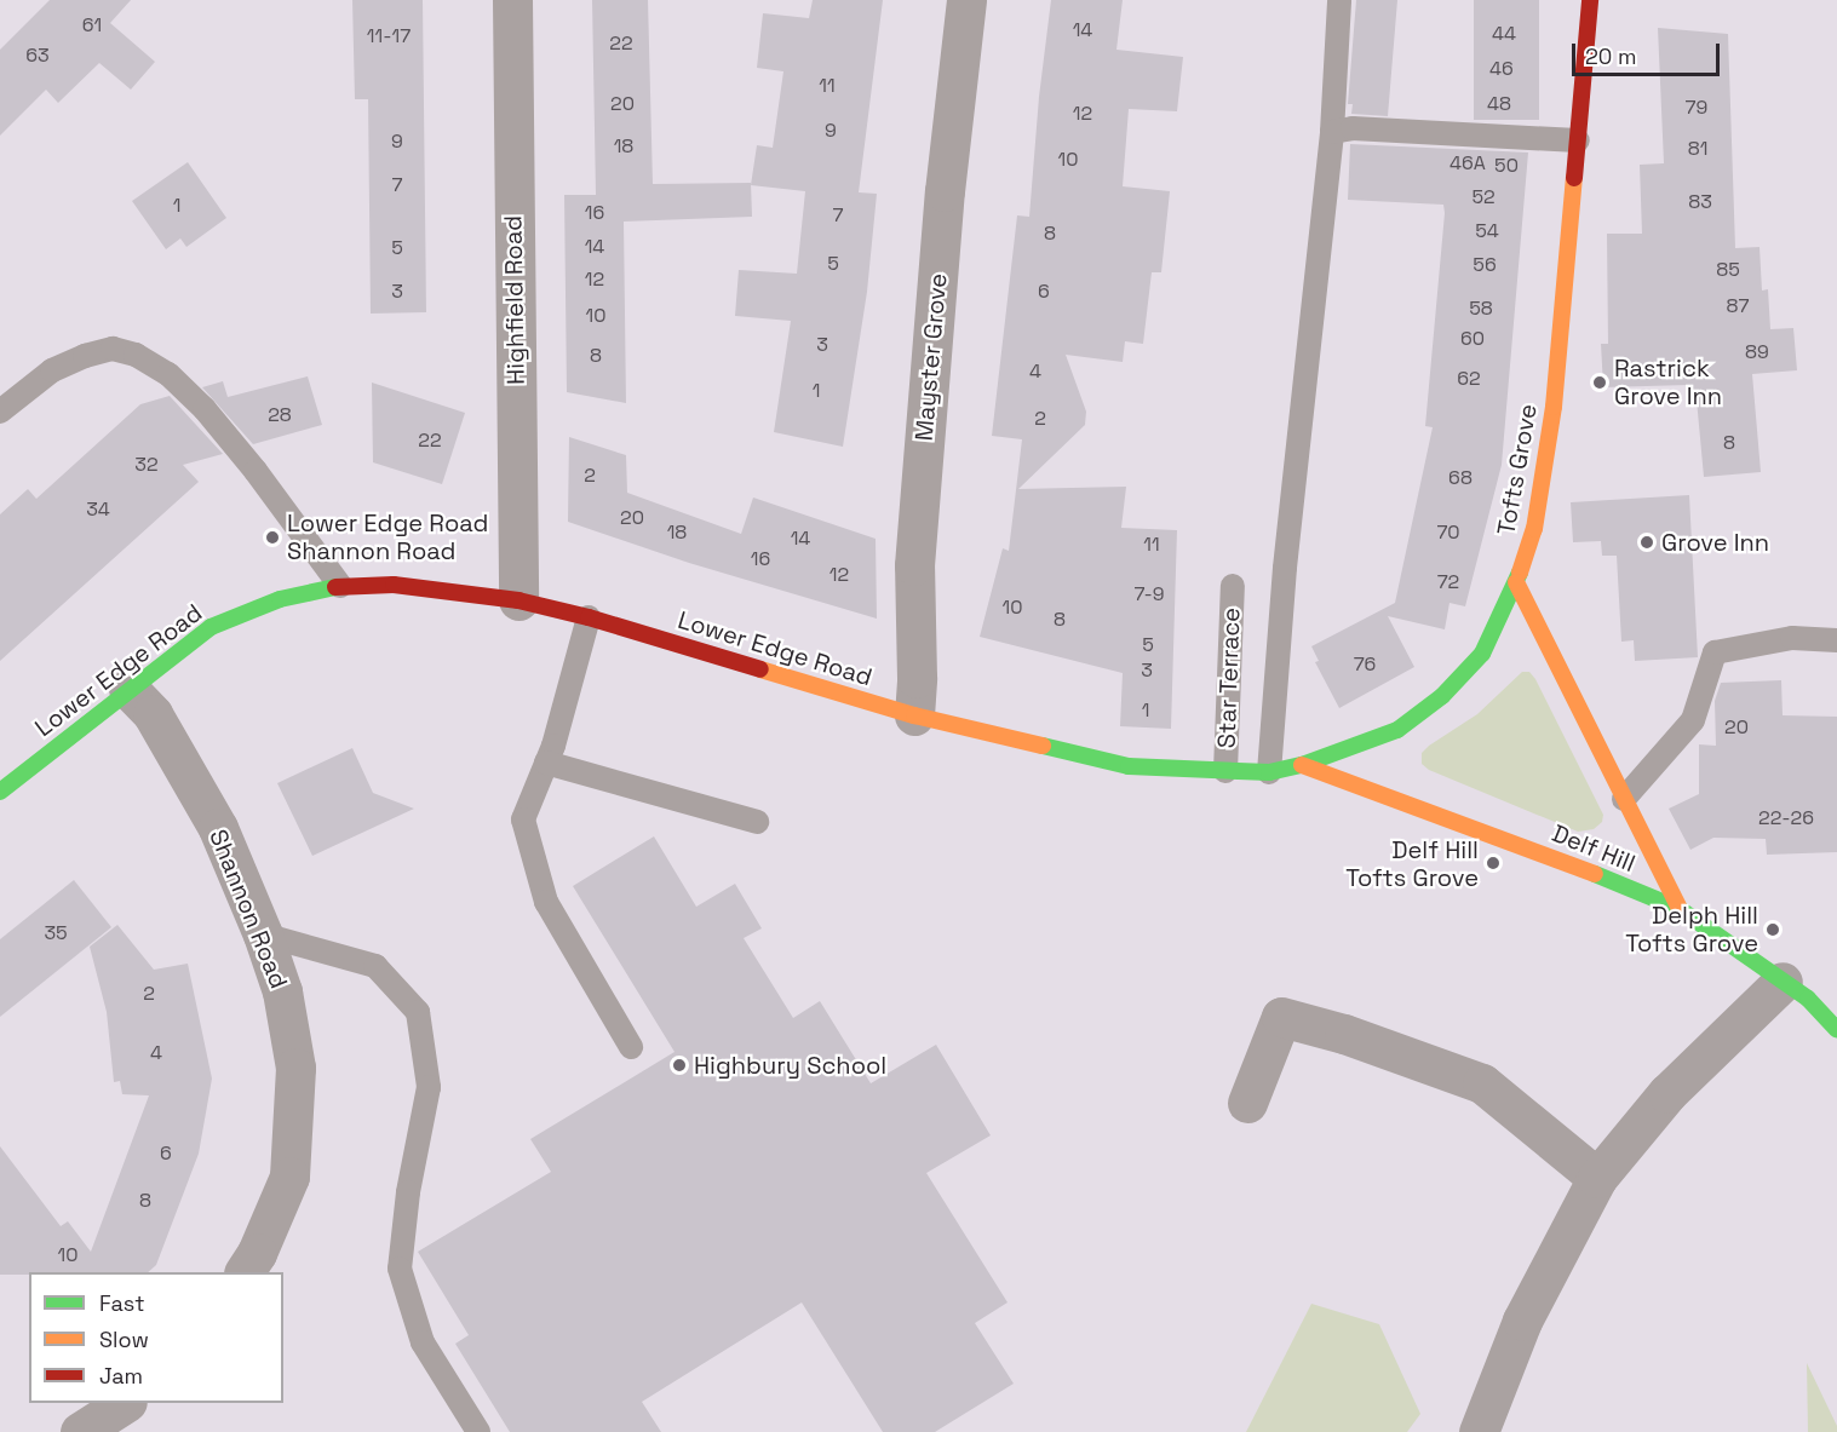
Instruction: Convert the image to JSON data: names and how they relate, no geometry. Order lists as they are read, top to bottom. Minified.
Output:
{"streets":{"street":["Highfield Road","Mayster Grove","Tofts Grove","Lower Edge Road","Delf Hill","Shannon Road"],"lane":["Star Terrace"]},"crossings":[["Highfield Road","Lower Edge Road"],["Mayster Grove","Lower Edge Road"],["Tofts Grove","Lower Edge Road"],["Lower Edge Road","Star Terrace"],["Lower Edge Road","Delf Hill"],["Lower Edge Road","Shannon Road"]],"places":["Rastrick Grove Inn","Lower Edge Road Shannon Road","Grove Inn","Delf Hill Tofts Grove","Delph Hill Tofts Grove","Highbury School"],"house_numbers":["61","14","44","11-17","22","63","46","11","20","48","79","12","9","9","18","81","10","46A","50","7","52","83","1","16","7","54","8","14","5","5","56","85","12","3","6","87","58","10","60","3","89","8","4","62","1","28","2","22","8","32","2","68","34","20","18","70","14","11","16","12","72","7-9","10","8","5","76","3","1","20","22-26","35","2","4","6","8","10"],"legend":["Fast","Slow","Jam"],"scale_bar":"20 m"}
